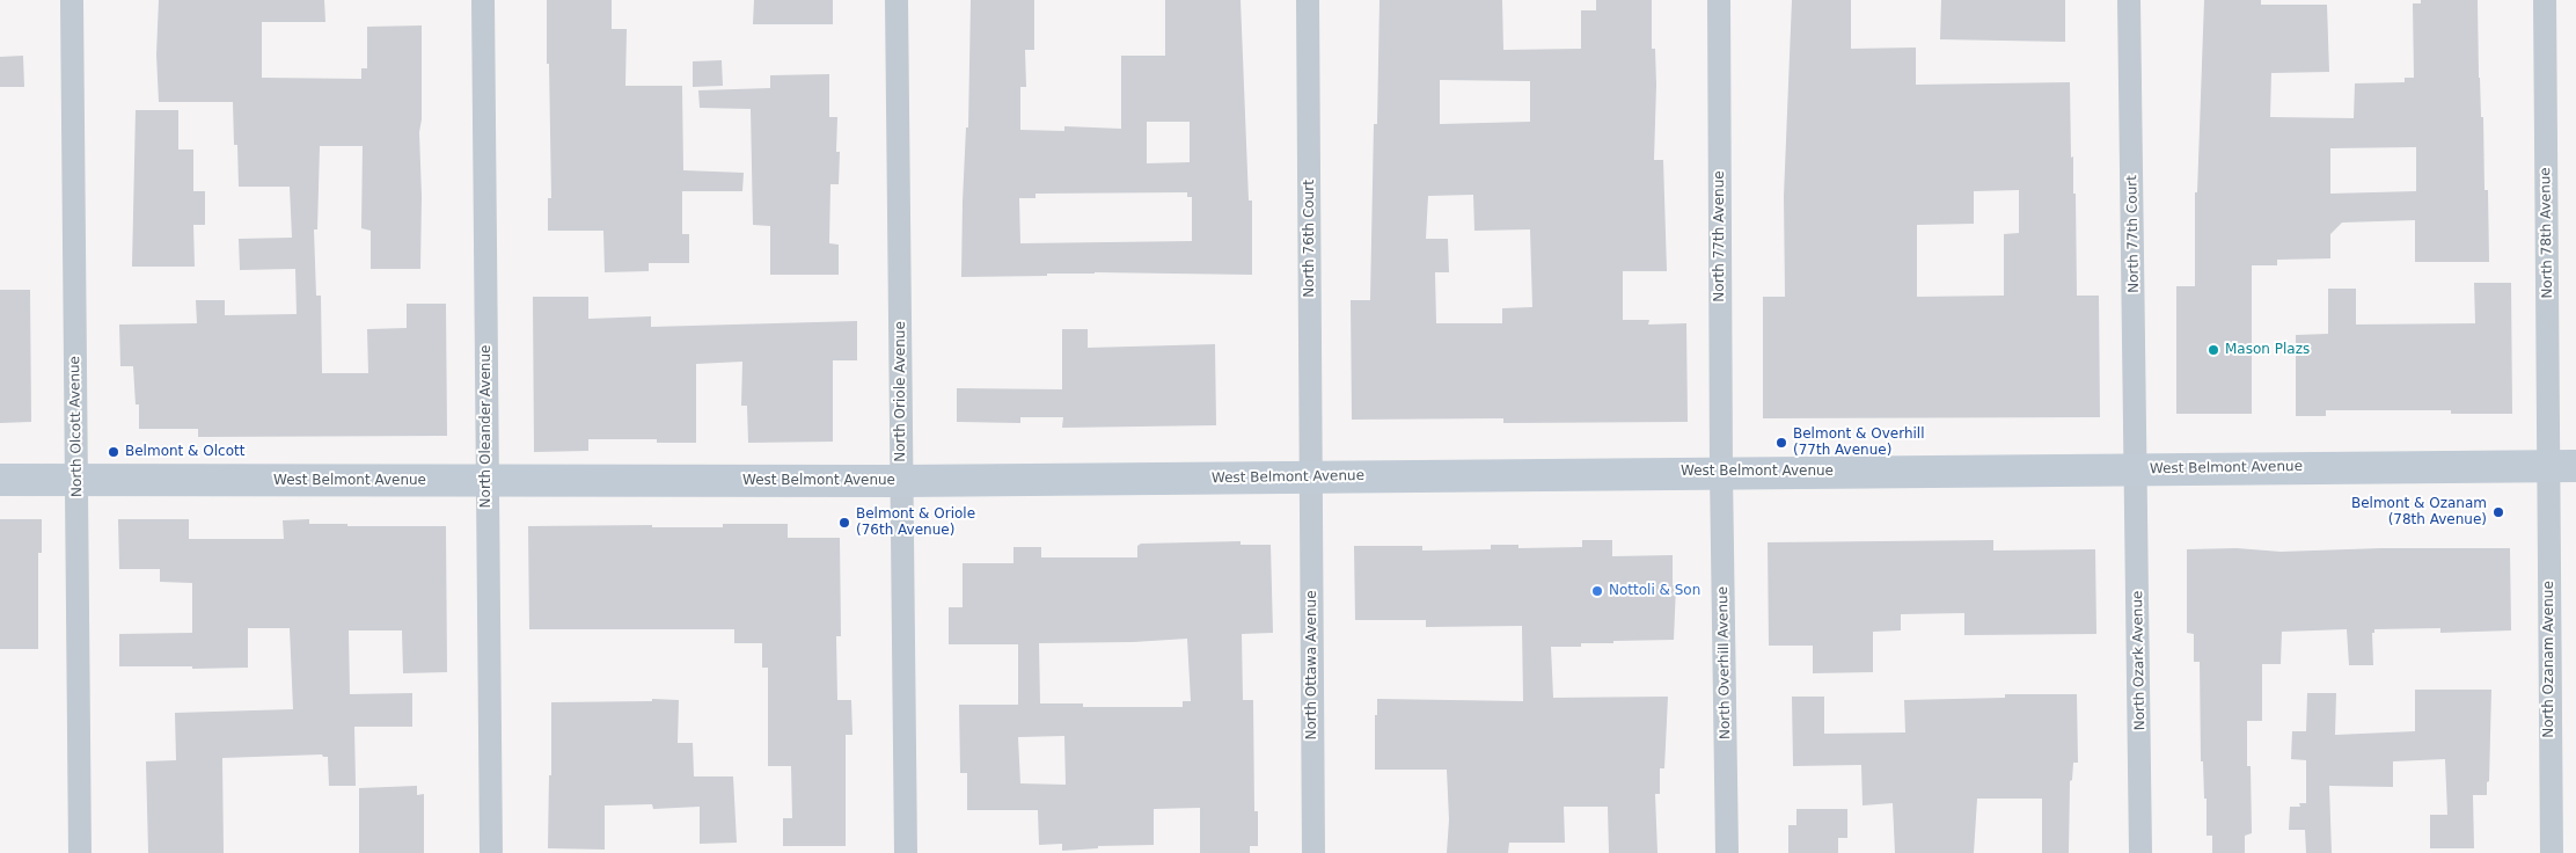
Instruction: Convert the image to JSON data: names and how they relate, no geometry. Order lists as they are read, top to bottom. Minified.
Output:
{"streets":{"main road":["West Belmont Avenue"],"street":["North 78th Avenue","North 77th Court","North 77th Avenue","North 76th Court","North Oriole Avenue","North Olcott Avenue","North Oleander Avenue","North Ozanam Avenue","North Ozark Avenue","North Overhill Avenue","North Ottawa Avenue"]},"crossings":[["North 78th Avenue","West Belmont Avenue"],["North 78th Avenue","North Ozanam Avenue"],["North 77th Court","West Belmont Avenue"],["North 77th Court","North Ozark Avenue"],["North 77th Avenue","West Belmont Avenue"],["North 77th Avenue","North Overhill Avenue"],["North 76th Court","West Belmont Avenue"],["North 76th Court","North Ottawa Avenue"],["North Oriole Avenue","West Belmont Avenue"],["North Olcott Avenue","West Belmont Avenue"],["North Oleander Avenue","West Belmont Avenue"],["West Belmont Avenue","North Ozanam Avenue"],["West Belmont Avenue","North Ozark Avenue"],["West Belmont Avenue","North Overhill Avenue"],["West Belmont Avenue","North Ottawa Avenue"]],"places":["Mason Plazs","Belmont & Overhill (77th Avenue)","Belmont & Olcott","Belmont & Ozanam (78th Avenue)","Belmont & Oriole (76th Avenue)","Nottoli & Son"]}
